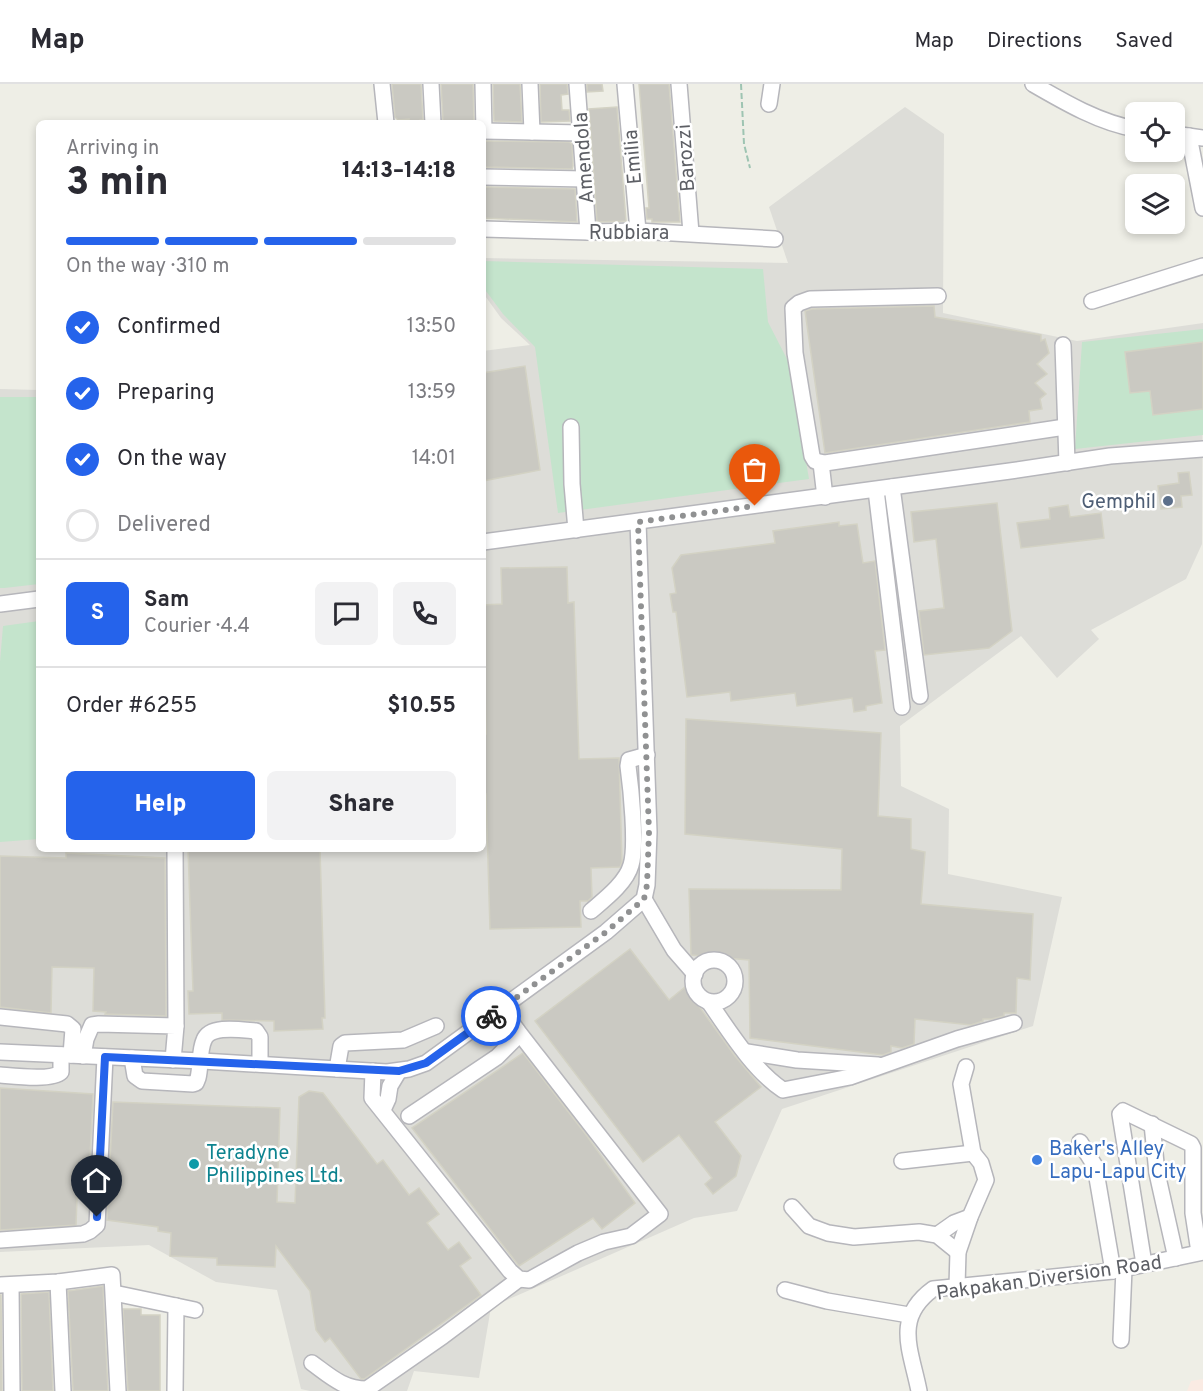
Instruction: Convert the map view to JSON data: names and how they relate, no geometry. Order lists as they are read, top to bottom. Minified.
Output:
{"streets":{"street":["Emilia","Amendola","Barozzi","Rubbiara","Pakpakan Diversion Road"]},"crossings":[["Emilia","Rubbiara"],["Amendola","Rubbiara"],["Barozzi","Rubbiara"]],"places":["Gemphil","Baker's Alley Lapu-Lapu City","Teradyne Philippines Ltd."],"page":{"header":"Map","nav":["Map","Directions","Saved"],"heading":["3 min","Arriving in","14:13–14:18"],"panel":["Sam","Courier · 4.4","Order #6255","$10.55"],"bar":"On the way · 310 m","list":[["Confirmed","13:50"],["Preparing","13:59"],["On the way","14:01"],"Delivered"],"round":"S","buttons":["Help","Share"]}}
